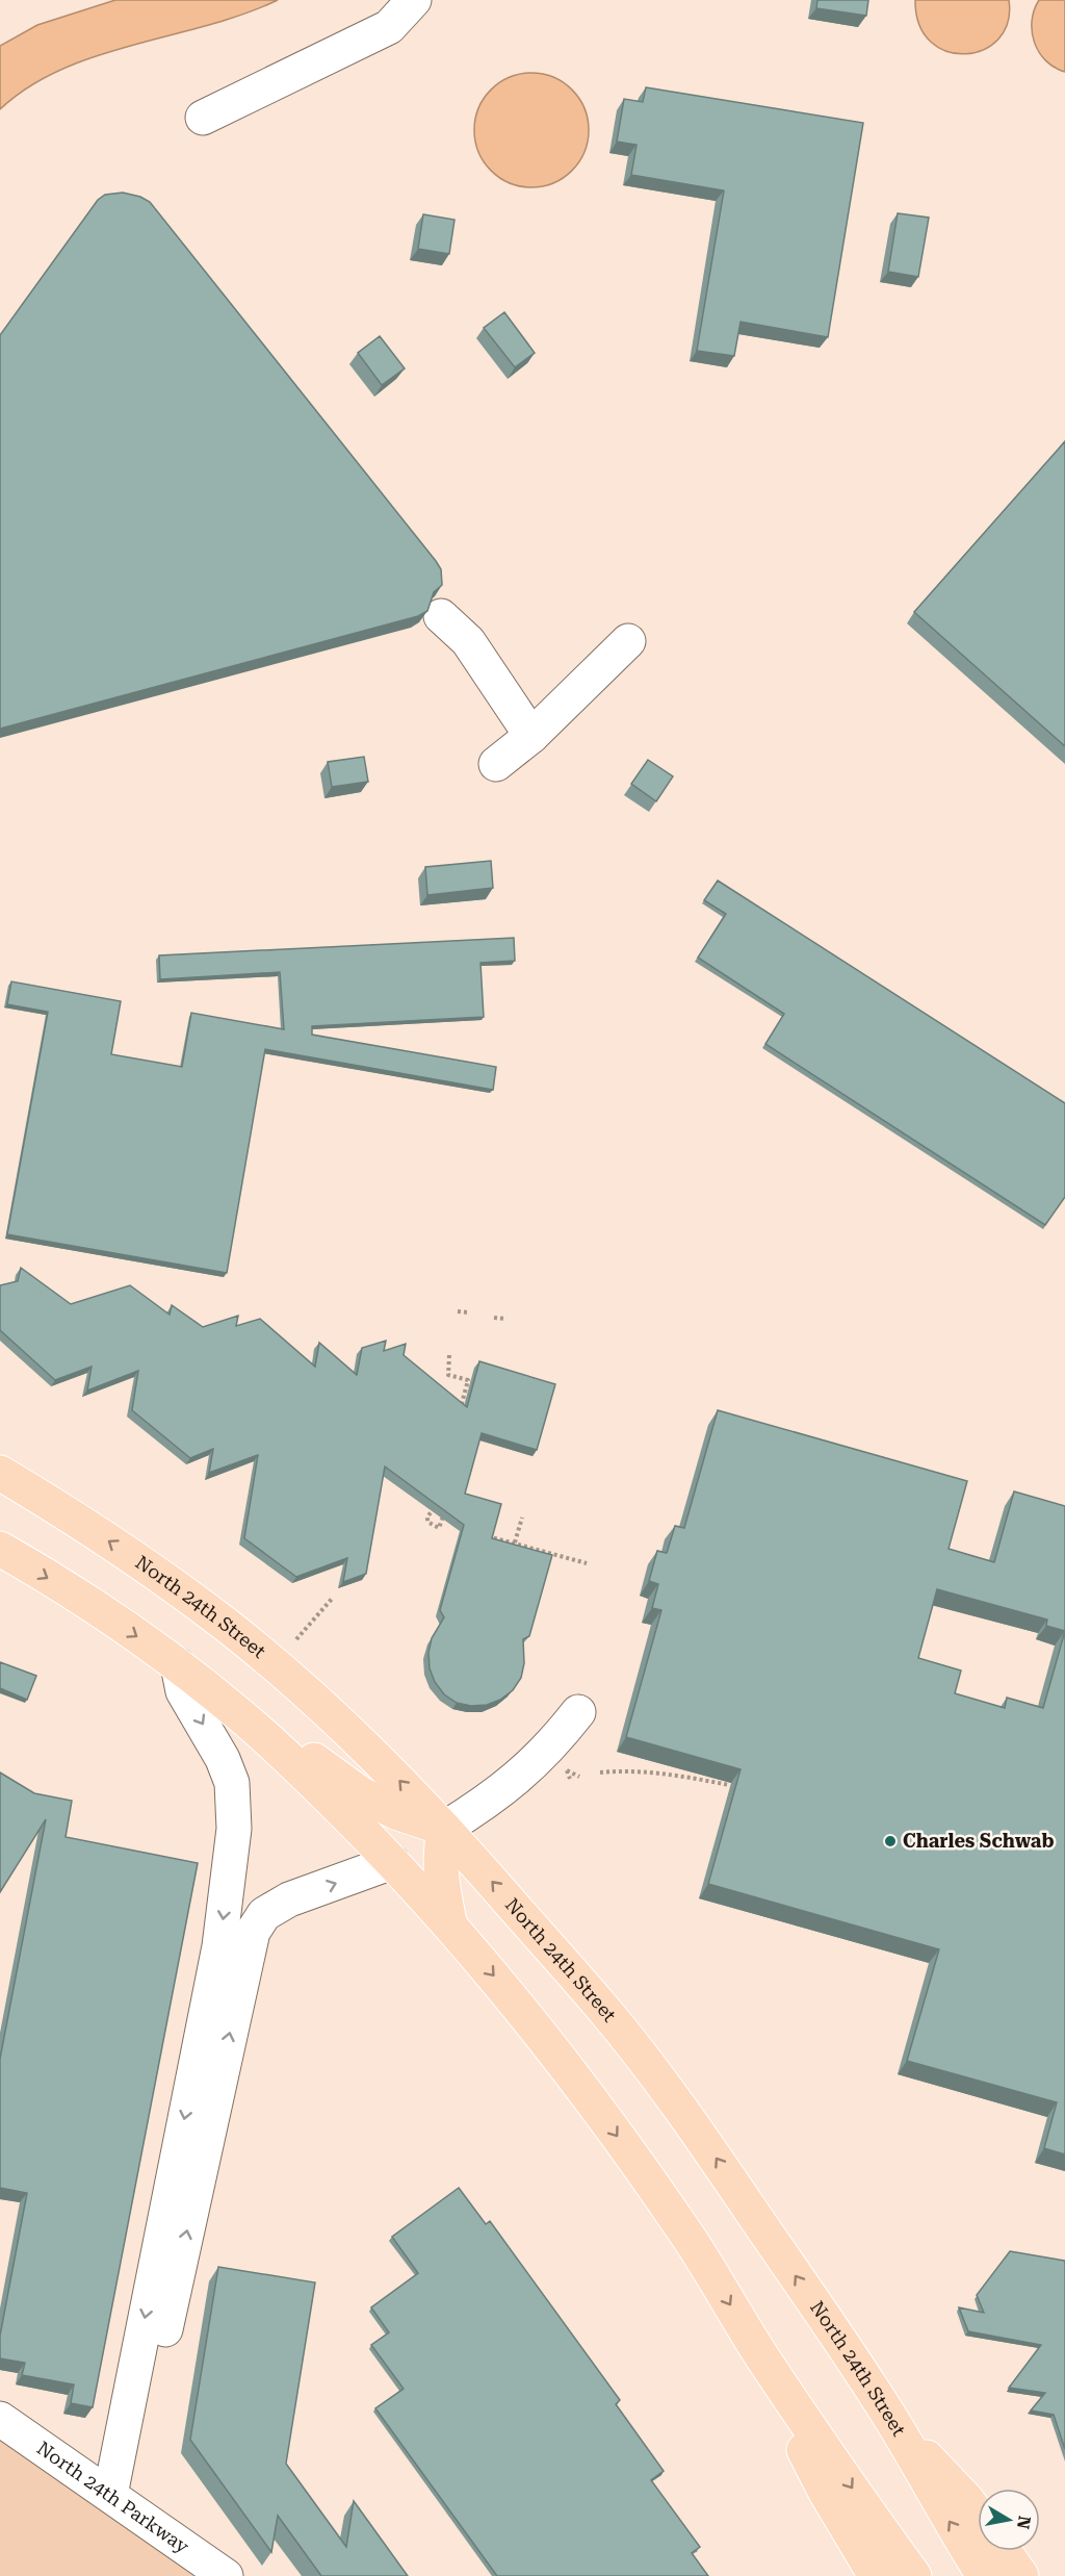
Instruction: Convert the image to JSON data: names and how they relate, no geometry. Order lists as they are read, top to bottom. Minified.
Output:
{"streets":{"main road":["North 24th Street"],"street":["North 24th Parkway"]},"places":["Charles Schwab"],"north":"right"}
